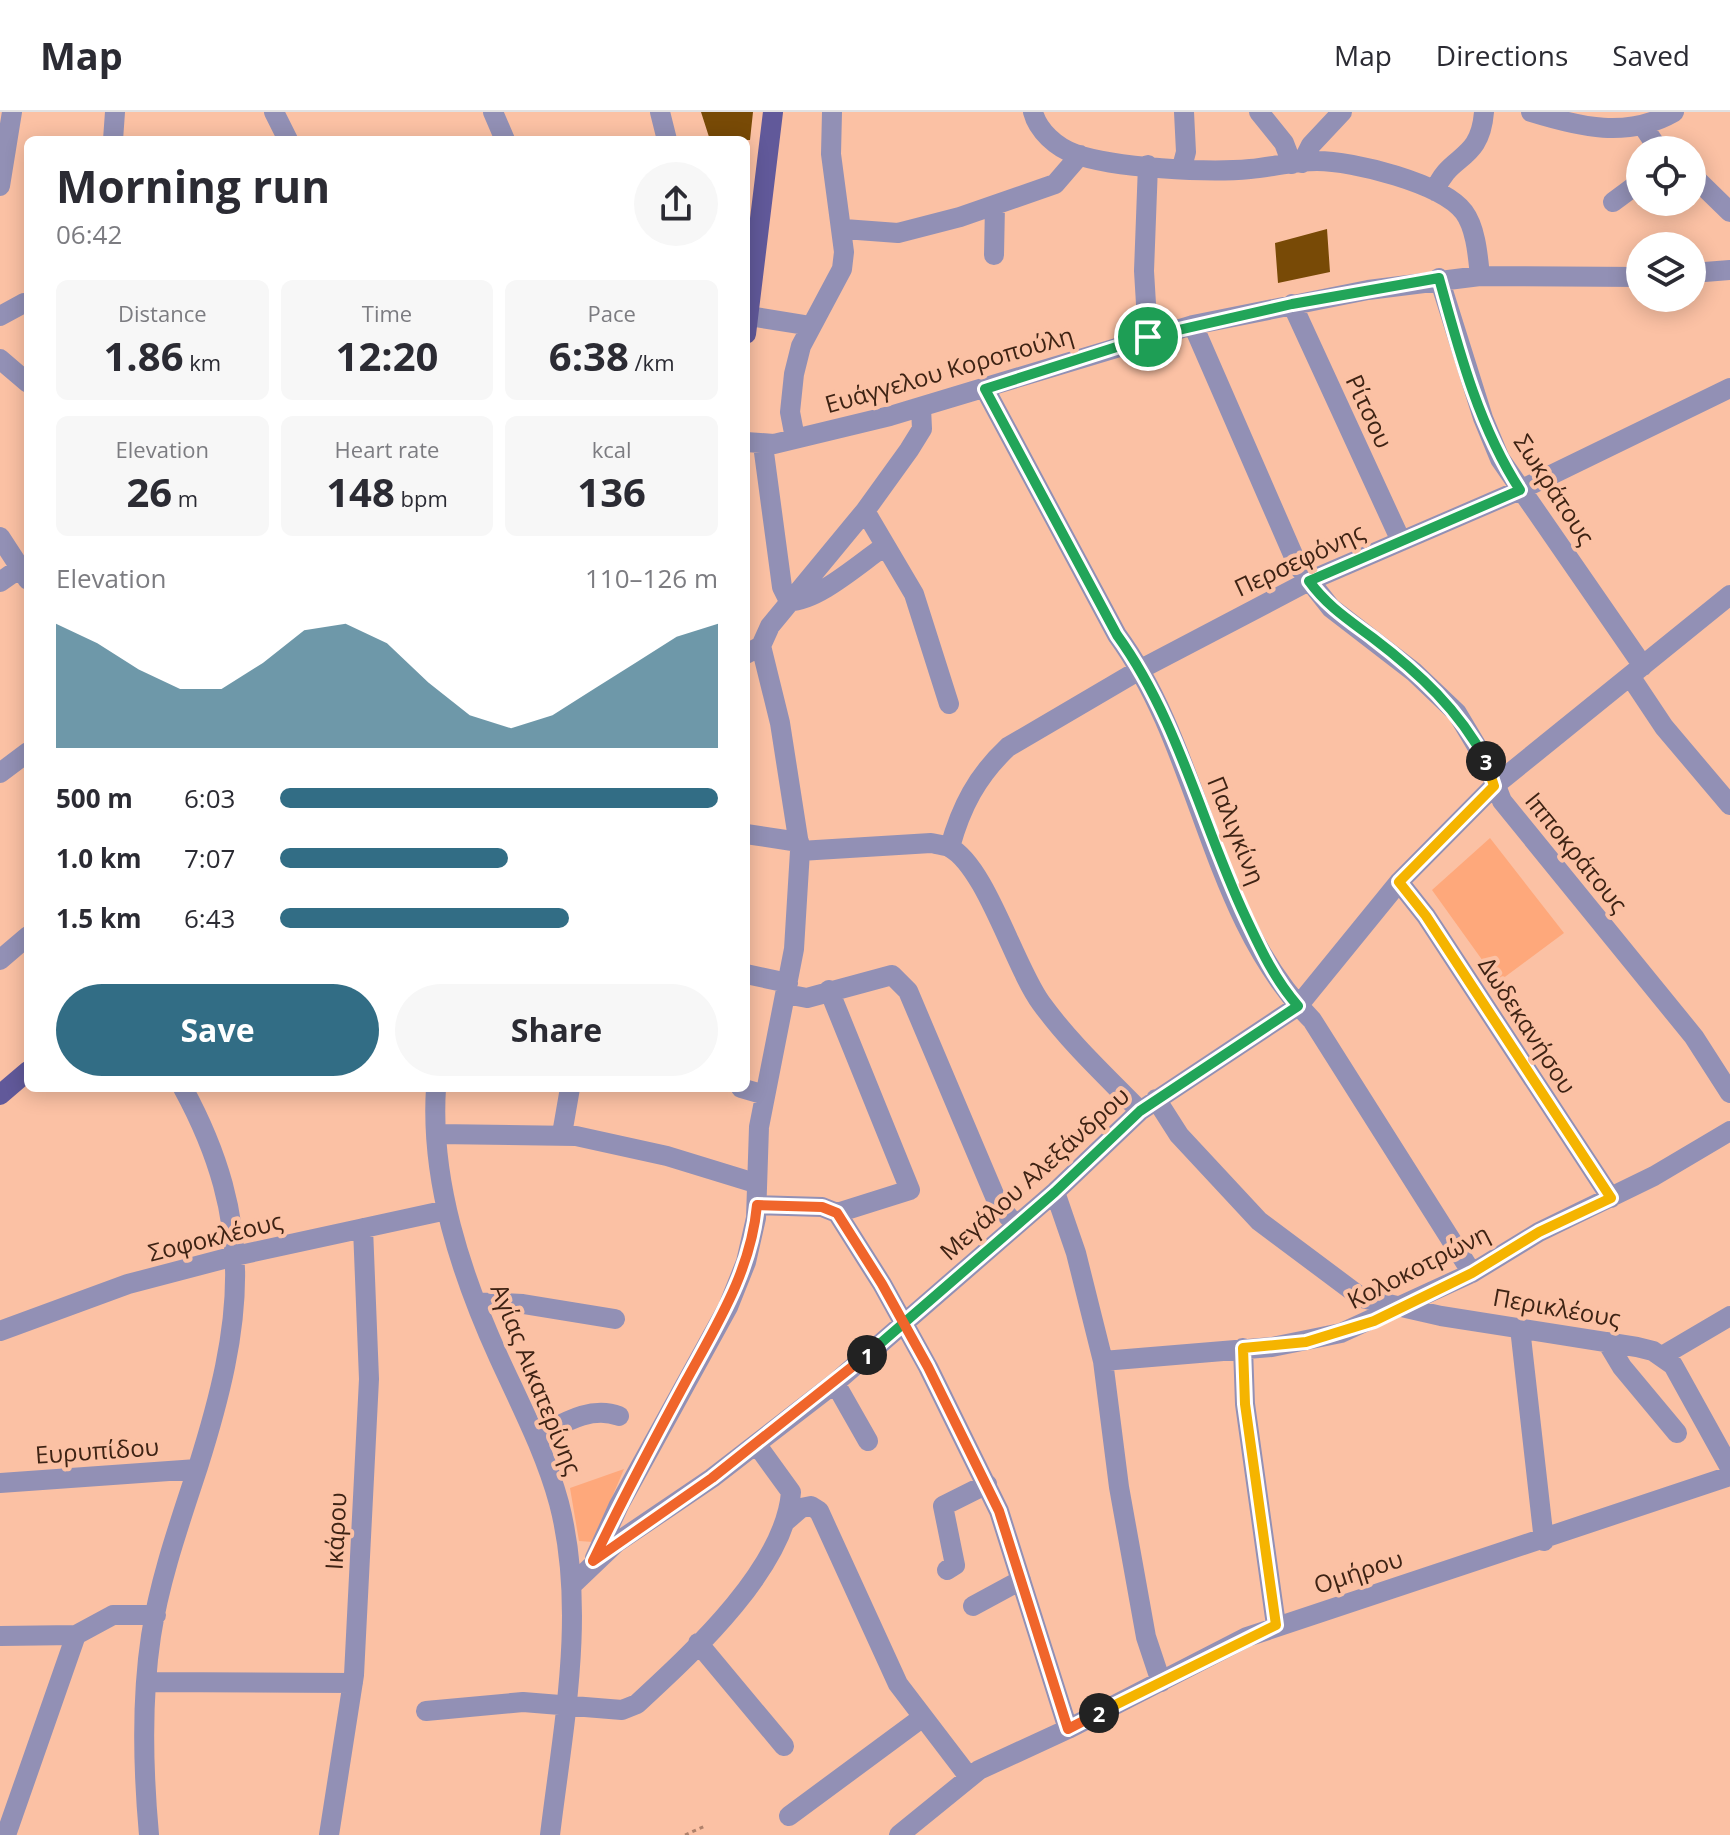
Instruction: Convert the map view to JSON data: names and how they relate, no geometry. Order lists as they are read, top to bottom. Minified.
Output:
{"streets":{"street":["Ευάγγελου Κοροπούλη","Ρίτσου","Σωκράτους","Περσεφόνης","Παλιγκίνη","Ιπποκράτους","Δωδεκανήσου","Μεγάλου Αλεξάνδρου","Σοφοκλέους","Κολοκοτρώνη","Περικλέους","Αγίας Αικατερίνης","Ευρυπίδου","Ικάρου","Ομήρου"]},"crossings":[["Ευάγγελου Κοροπούλη","Ρίτσου"],["Ευάγγελου Κοροπούλη","Σωκράτους"],["Ευάγγελου Κοροπούλη","Παλιγκίνη"],["Ευάγγελου Κοροπούλη","Ιπποκράτους"],["Ρίτσου","Περσεφόνης"],["Σωκράτους","Περσεφόνης"],["Σωκράτους","Μεγάλου Αλεξάνδρου"],["Περσεφόνης","Παλιγκίνη"],["Περσεφόνης","Ιπποκράτους"],["Περσεφόνης","Περικλέους"],["Παλιγκίνη","Μεγάλου Αλεξάνδρου"],["Παλιγκίνη","Κολοκοτρώνη"],["Ιπποκράτους","Μεγάλου Αλεξάνδρου"],["Δωδεκανήσου","Μεγάλου Αλεξάνδρου"],["Δωδεκανήσου","Κολοκοτρώνη"],["Μεγάλου Αλεξάνδρου","Περικλέους"],["Μεγάλου Αλεξάνδρου","Αγίας Αικατερίνης"],["Σοφοκλέους","Αγίας Αικατερίνης"],["Σοφοκλέους","Ικάρου"],["Κολοκοτρώνη","Περικλέους"]],"page":{"header":"Map","nav":["Map","Directions","Saved"],"heading":["Morning run","06:42"],"stats":[["Distance","1.86 km"],["Time","12:20"],["Pace","6:38 /km"],["Elevation","26 m"],["Heart rate","148 bpm"],["kcal","136"]],"chart":["Elevation","110–126 m"],"pins":["3","1","2"],"list":[{"name":"500 m","note":"6:03"},{"name":"1.0 km","note":"7:07"},{"name":"1.5 km","note":"6:43"}],"buttons":["Save","Share"]}}
